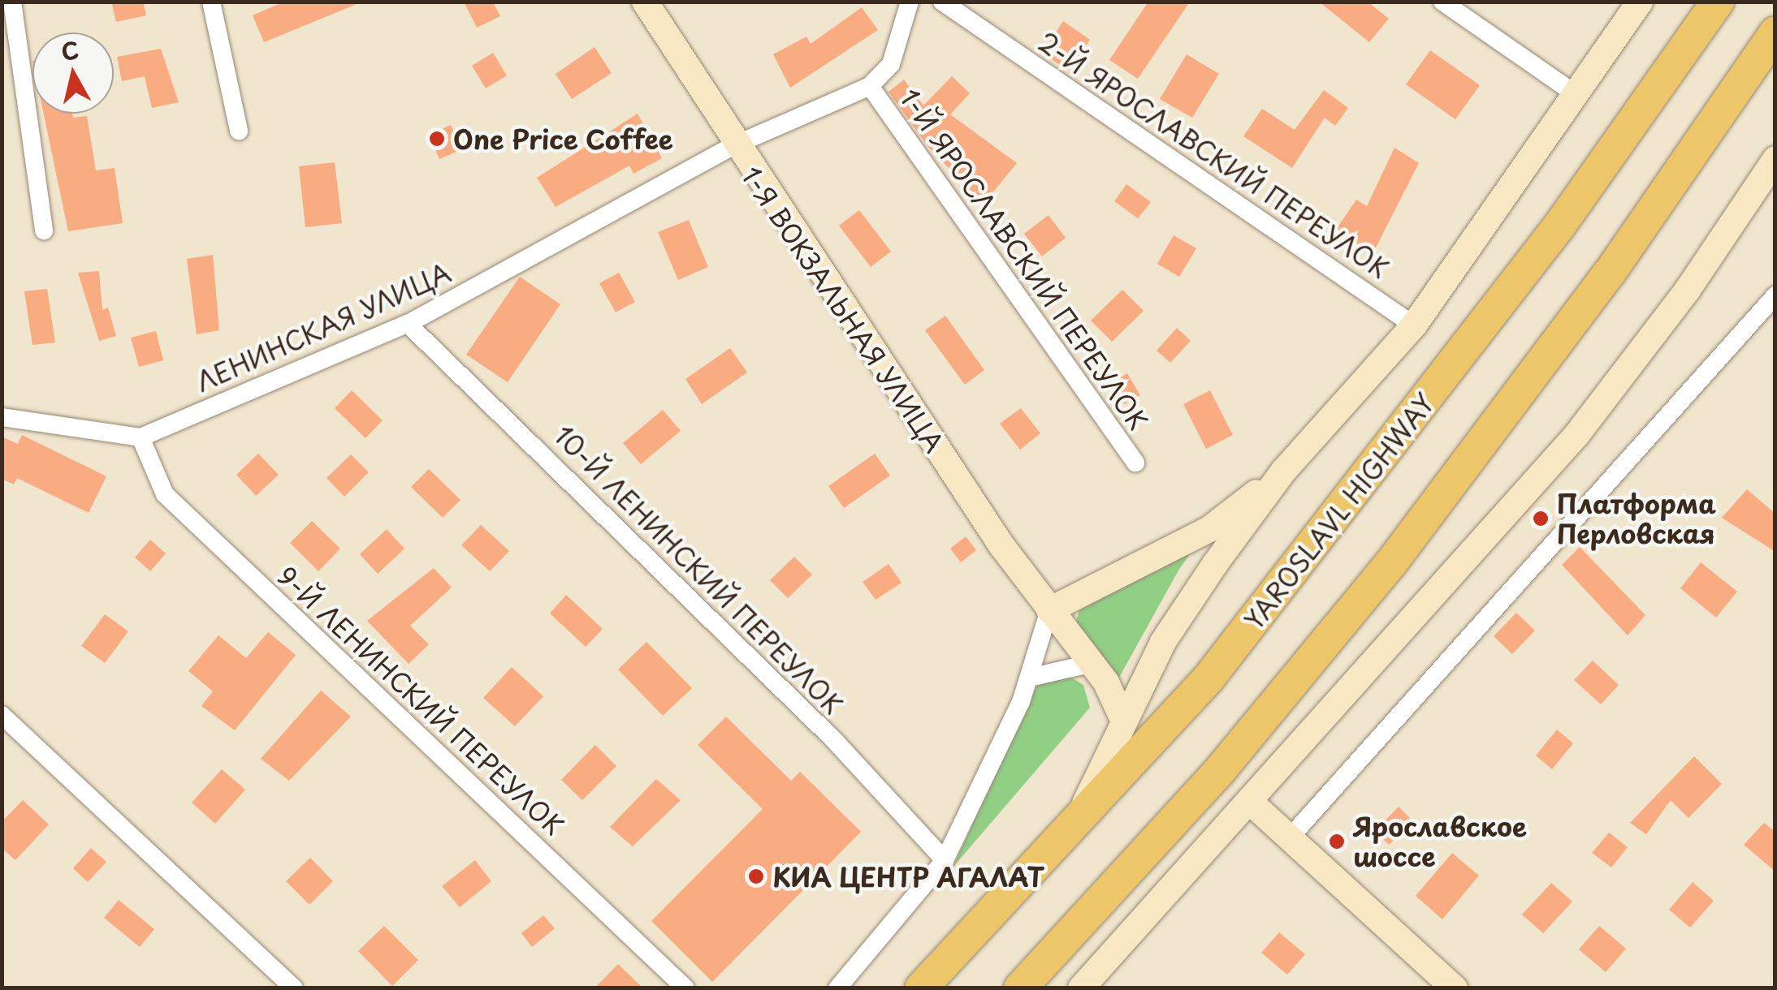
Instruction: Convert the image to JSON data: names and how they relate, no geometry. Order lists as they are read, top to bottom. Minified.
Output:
{"streets":{"highway":["YAROSLAVL HIGHWAY"],"street":["2-Й ЯРОСЛАВСКИЙ ПЕРЕУЛОК","1-Й ЯРОСЛАВСКИЙ ПЕРЕУЛОК","1-Я ВОКЗАЛЬНАЯ УЛИЦА","ЛЕНИНСКАЯ УЛИЦА","10-Й ЛЕНИНСКИЙ ПЕРЕУЛОК","9-Й ЛЕНИНСКИЙ ПЕРЕУЛОК"]},"crossings":[["1-Й ЯРОСЛАВСКИЙ ПЕРЕУЛОК","ЛЕНИНСКАЯ УЛИЦА"],["1-Я ВОКЗАЛЬНАЯ УЛИЦА","ЛЕНИНСКАЯ УЛИЦА"],["ЛЕНИНСКАЯ УЛИЦА","10-Й ЛЕНИНСКИЙ ПЕРЕУЛОК"],["ЛЕНИНСКАЯ УЛИЦА","9-Й ЛЕНИНСКИЙ ПЕРЕУЛОК"]],"places":["One Price Coffee","Платформа Перловская","Ярославское шоссе","КИА ЦЕНТР АГАЛАТ"],"north":"top"}
